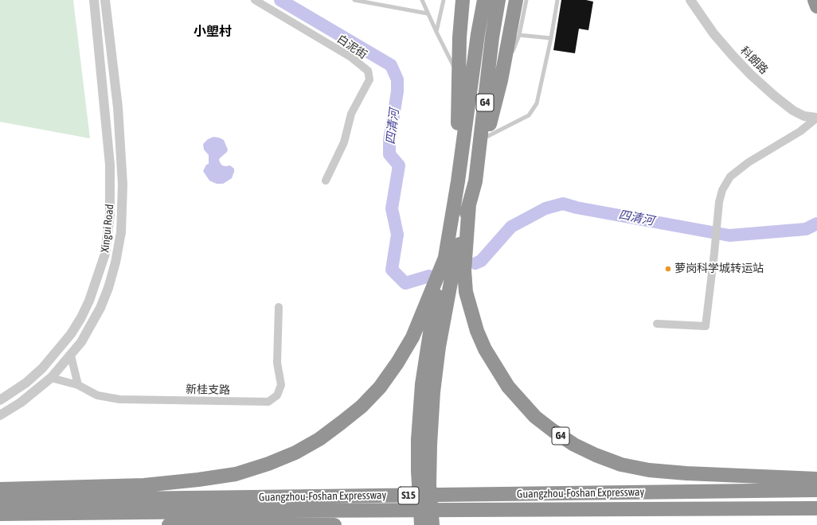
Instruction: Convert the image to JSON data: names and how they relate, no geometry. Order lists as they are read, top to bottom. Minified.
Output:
{"streets":{"highway":["G4","Guangzhou-Foshan Expressway","S15"],"street":["白泥街","科朗路","Xingui Road","新桂支路"]},"crossings":[["Xingui Road","新桂支路"]],"districts":["小塱村"],"water":["四清河"],"places":["萝岗科学城转运站"]}
